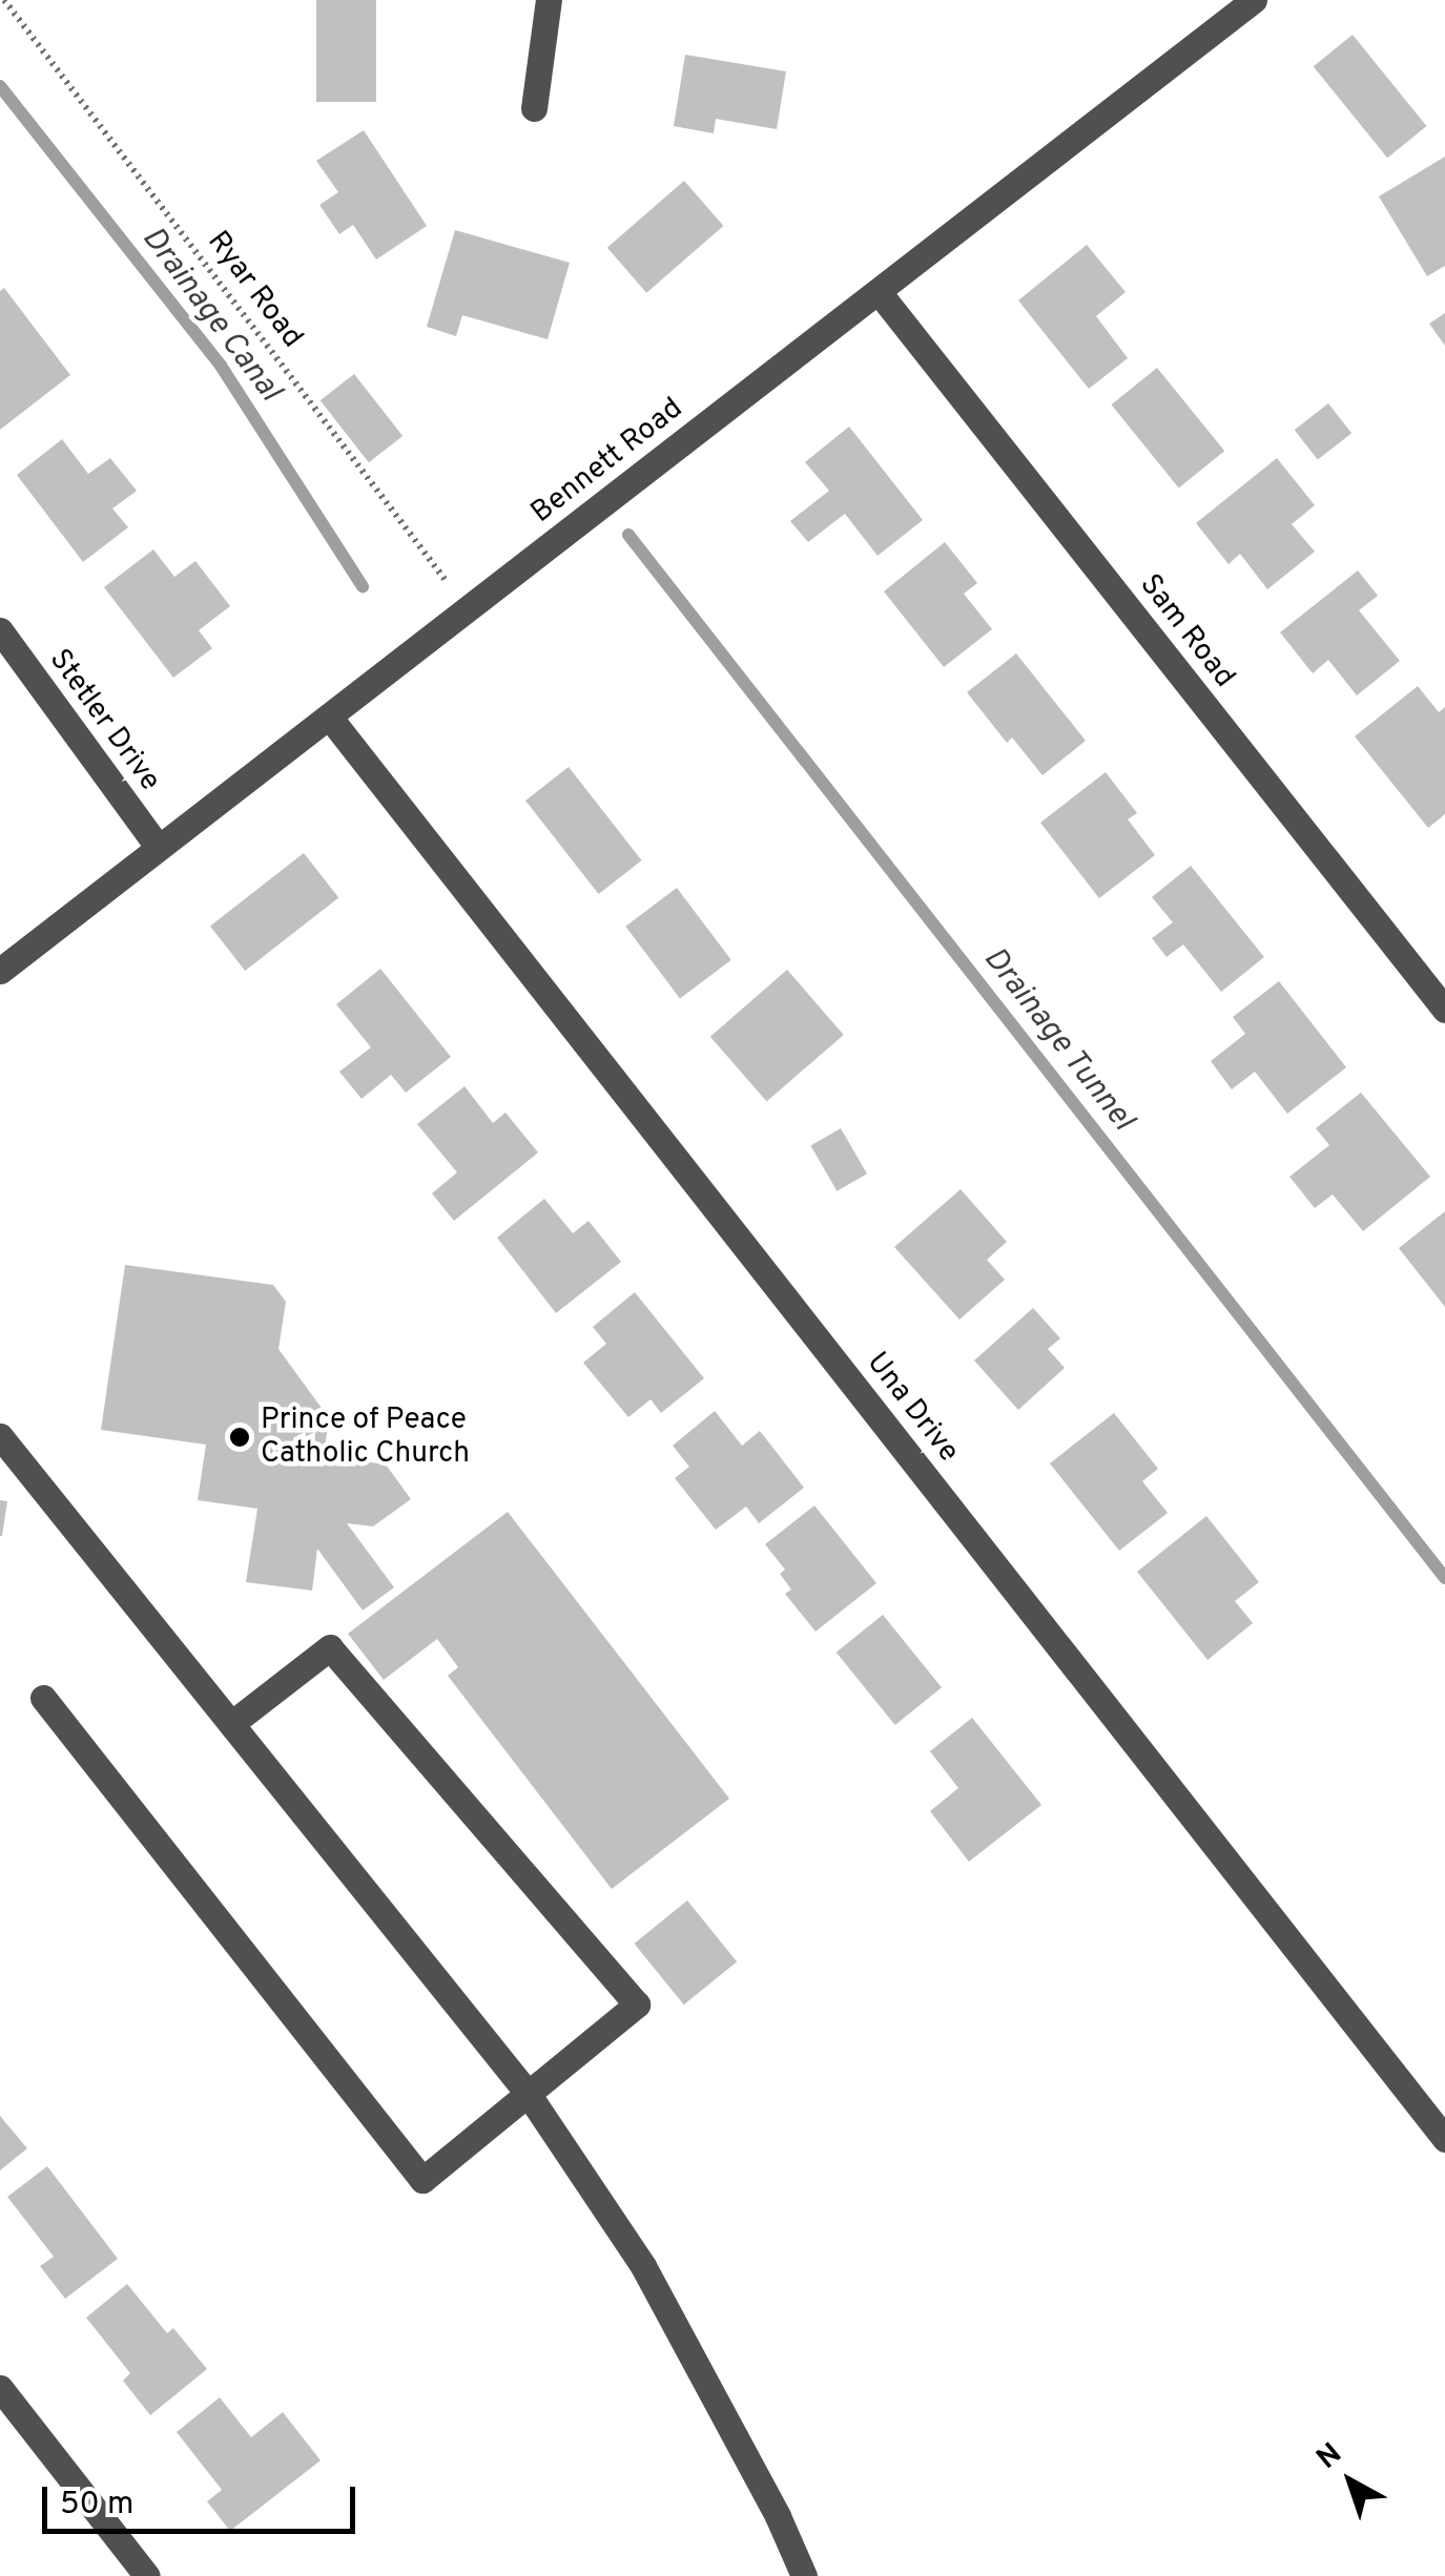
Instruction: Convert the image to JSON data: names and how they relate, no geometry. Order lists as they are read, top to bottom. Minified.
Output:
{"streets":{"street":["Bennett Road","Sam Road","Stetler Drive","Una Drive"],"path":["Ryar Road"]},"crossings":[["Ryar Road","Bennett Road"],["Bennett Road","Sam Road"],["Bennett Road","Stetler Drive"],["Bennett Road","Una Drive"]],"water":["Drainage Canal","Drainage Tunnel"],"places":["Prince of Peace Catholic Church"],"scale_bar":"50 m","north":"top left"}
